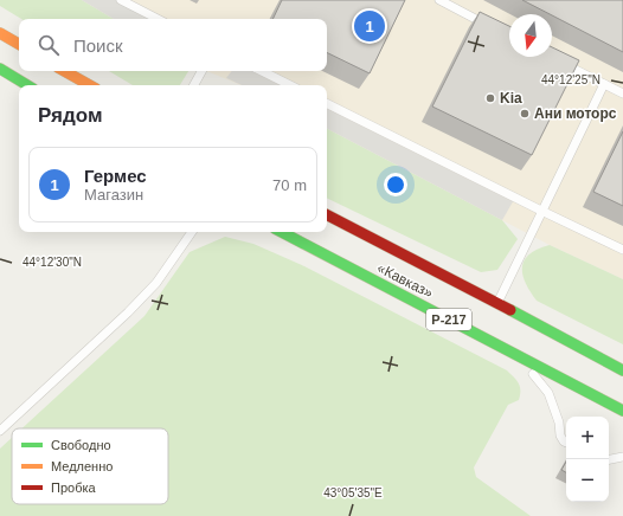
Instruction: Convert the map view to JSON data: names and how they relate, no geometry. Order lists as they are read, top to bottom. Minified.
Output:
{"streets":{"highway":["«Кавказ»","Р-217"]},"places":["Kia","Ани моторс"],"legend":["Свободно","Медленно","Пробка"],"north":"bottom","page":{"pins":"1","search":"Поиск","heading":"Рядом","list":[{"mark":"1","name":"Гермес","note":"Магазин","value":"70 m"}],"map_buttons":["+","−"]},"coordinates":["44°12'25\"N","44°12'30\"N","43°05'35\"E"]}
